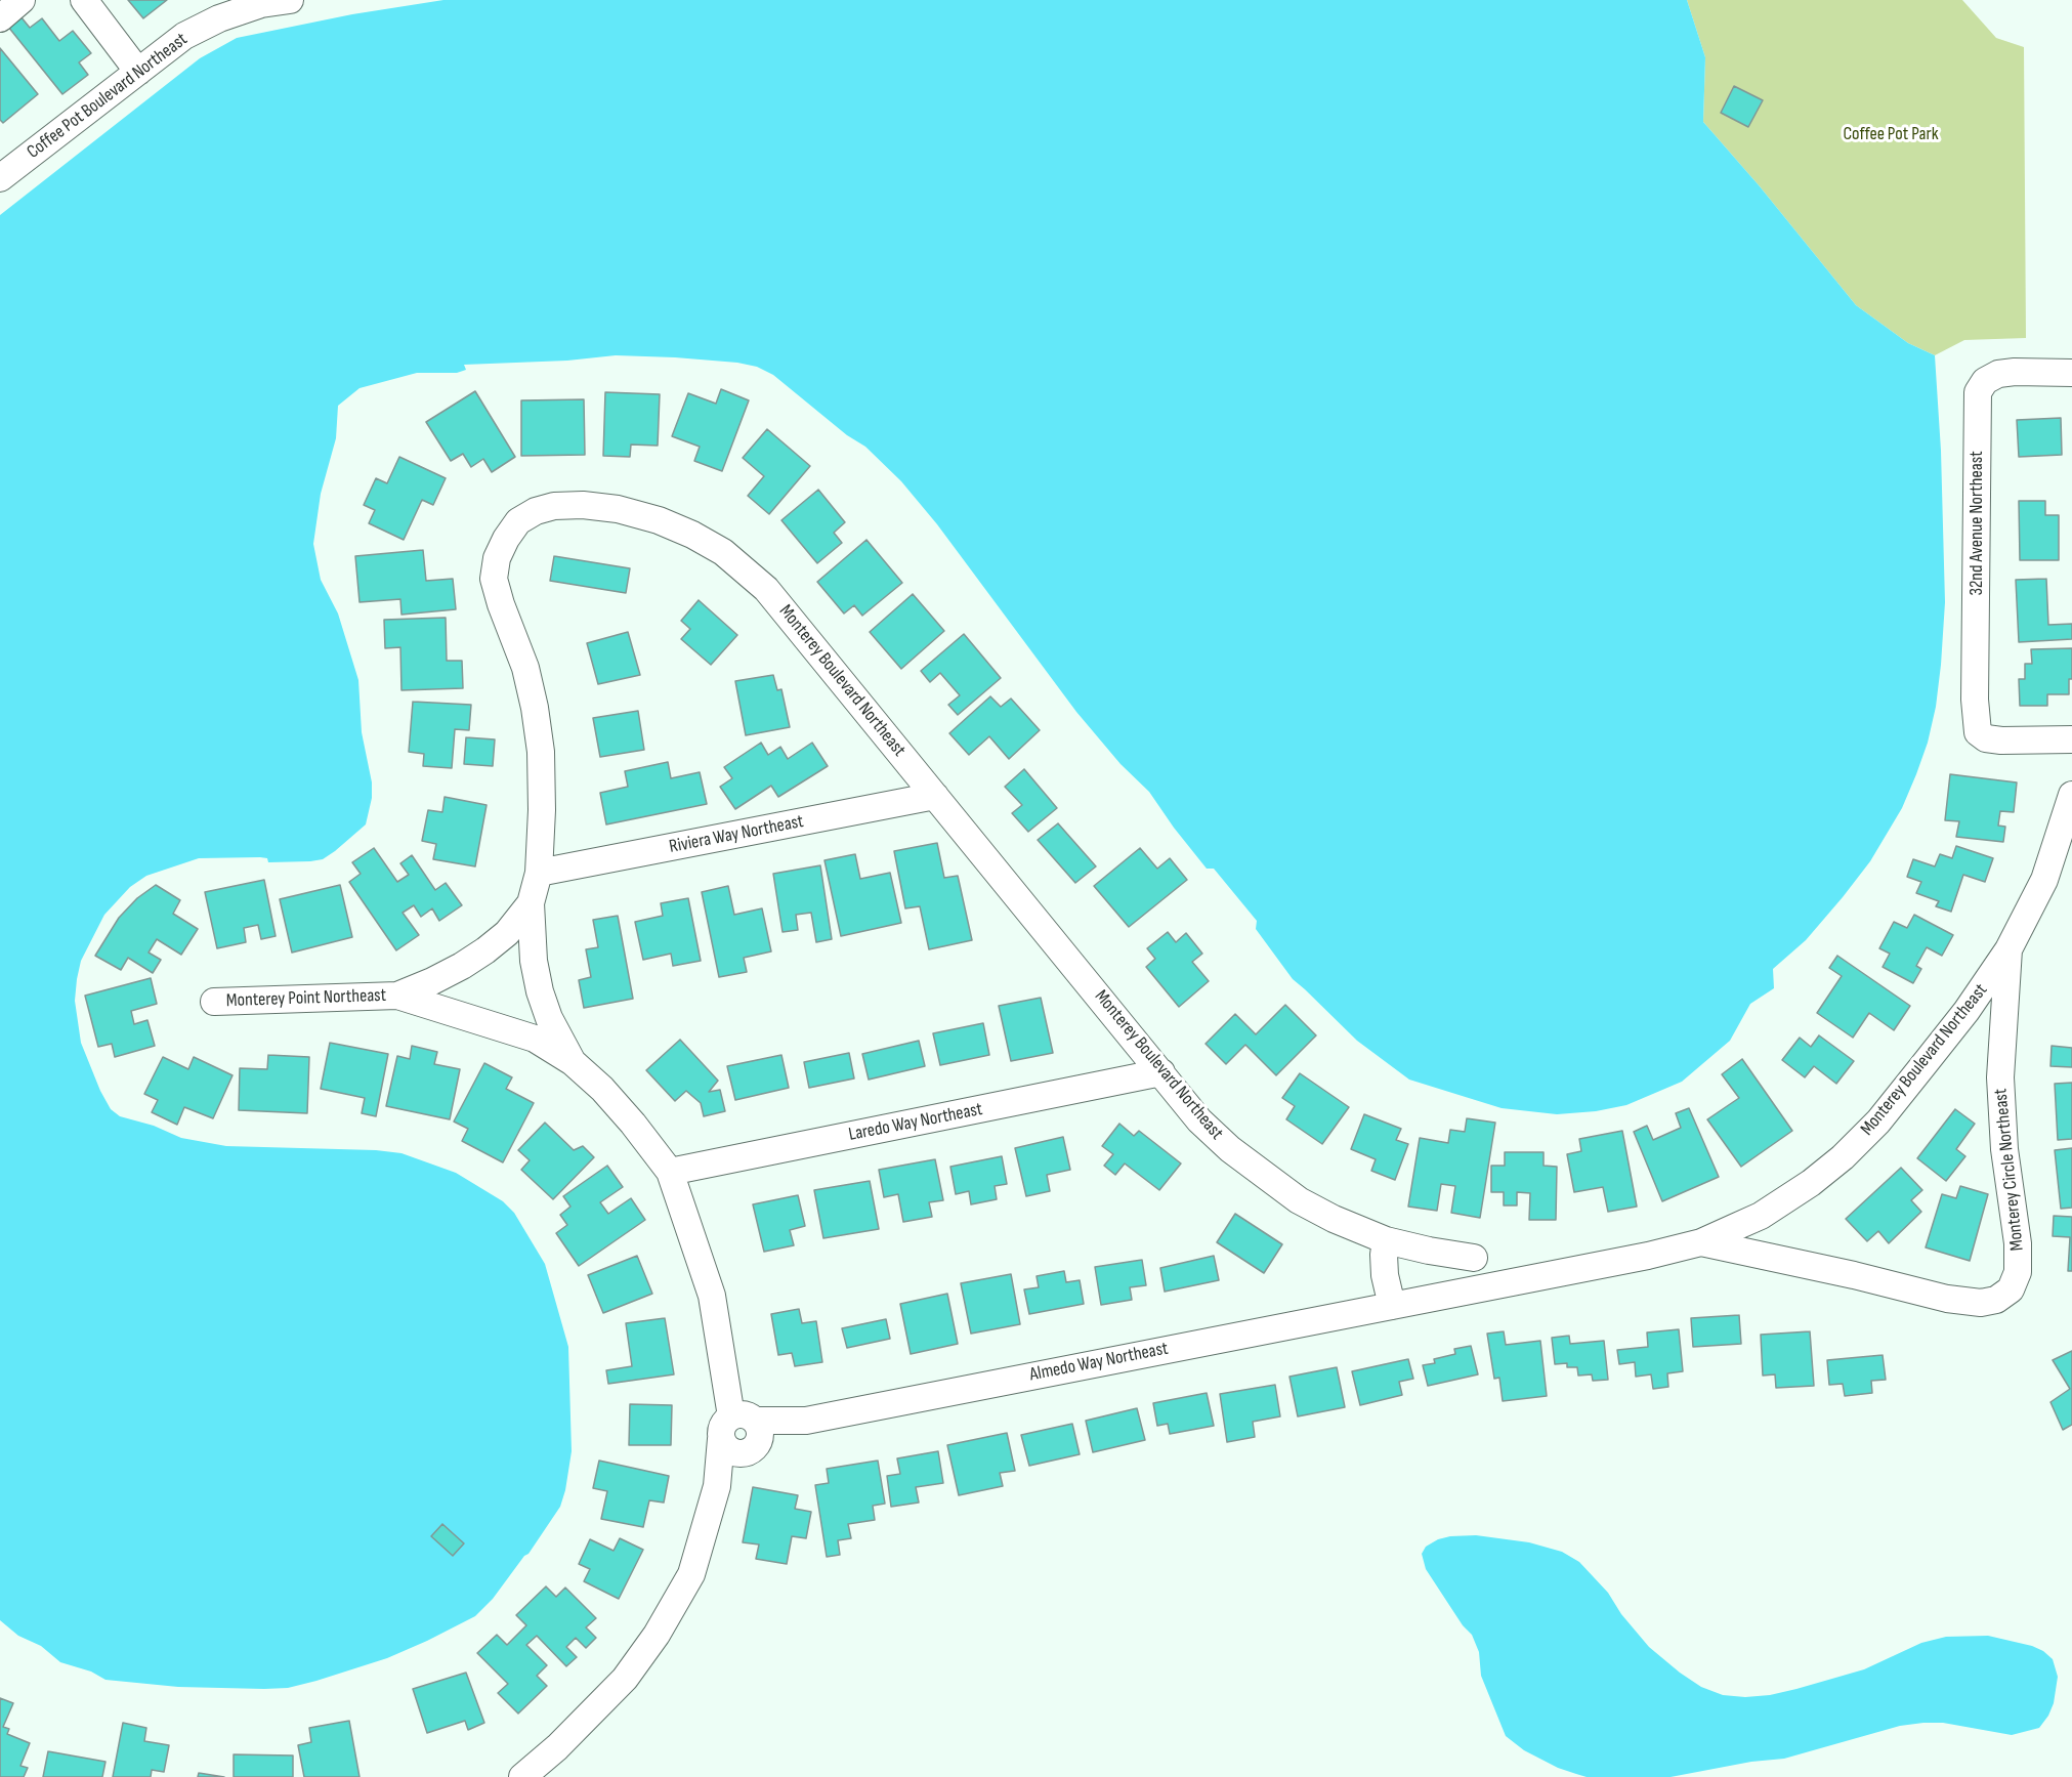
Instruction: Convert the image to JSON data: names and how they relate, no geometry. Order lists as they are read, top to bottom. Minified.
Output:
{"streets":{"street":["Coffee Pot Boulevard Northeast","32nd Avenue Northeast","Monterey Boulevard Northeast","Riviera Way Northeast","Monterey Point Northeast","Laredo Way Northeast","Monterey Circle Northeast","Almedo Way Northeast"]},"crossings":[["Monterey Boulevard Northeast","Riviera Way Northeast"],["Monterey Boulevard Northeast","Monterey Point Northeast"],["Monterey Boulevard Northeast","Laredo Way Northeast"],["Monterey Boulevard Northeast","Monterey Circle Northeast"],["Monterey Boulevard Northeast","Almedo Way Northeast"]],"parks":["Coffee Pot Park"]}
